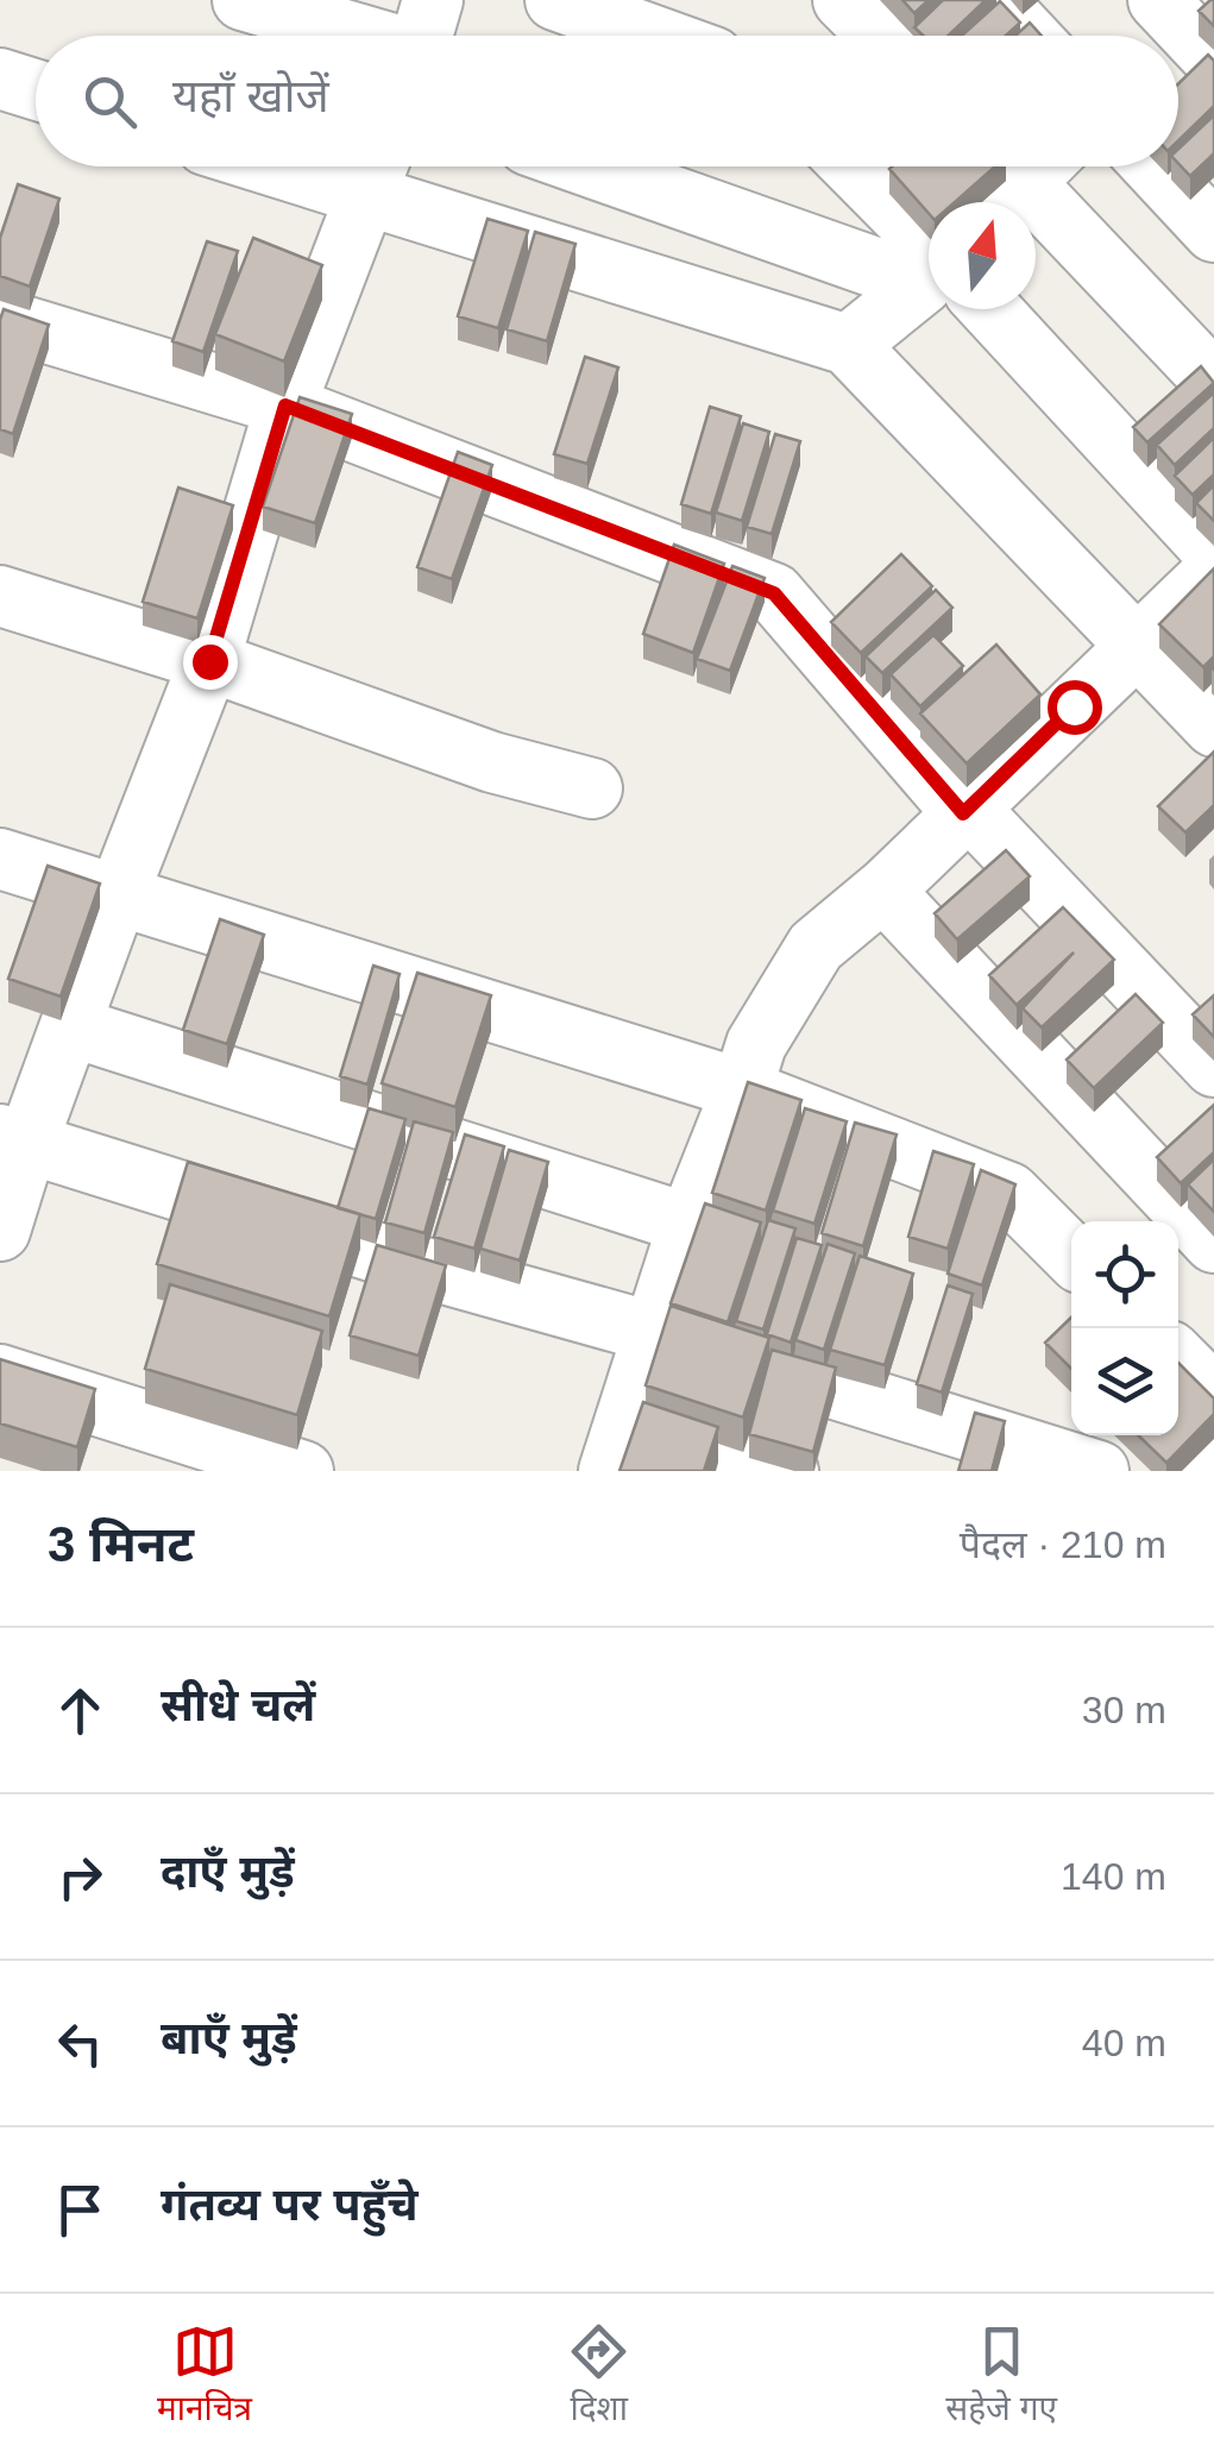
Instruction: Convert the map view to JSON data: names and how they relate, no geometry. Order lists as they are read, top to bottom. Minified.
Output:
{"north":"top","page":{"search":"यहाँ खोजें","heading":["3 मिनट","पैदल · 210 m"],"list":[["सीधे चलें","30 m"],["दाएँ मुड़ें","140 m"],["बाएँ मुड़ें","40 m"],"गंतव्य पर पहुँचे"],"nav":["मानचित्र","दिशा","सहेजे गए"]}}
